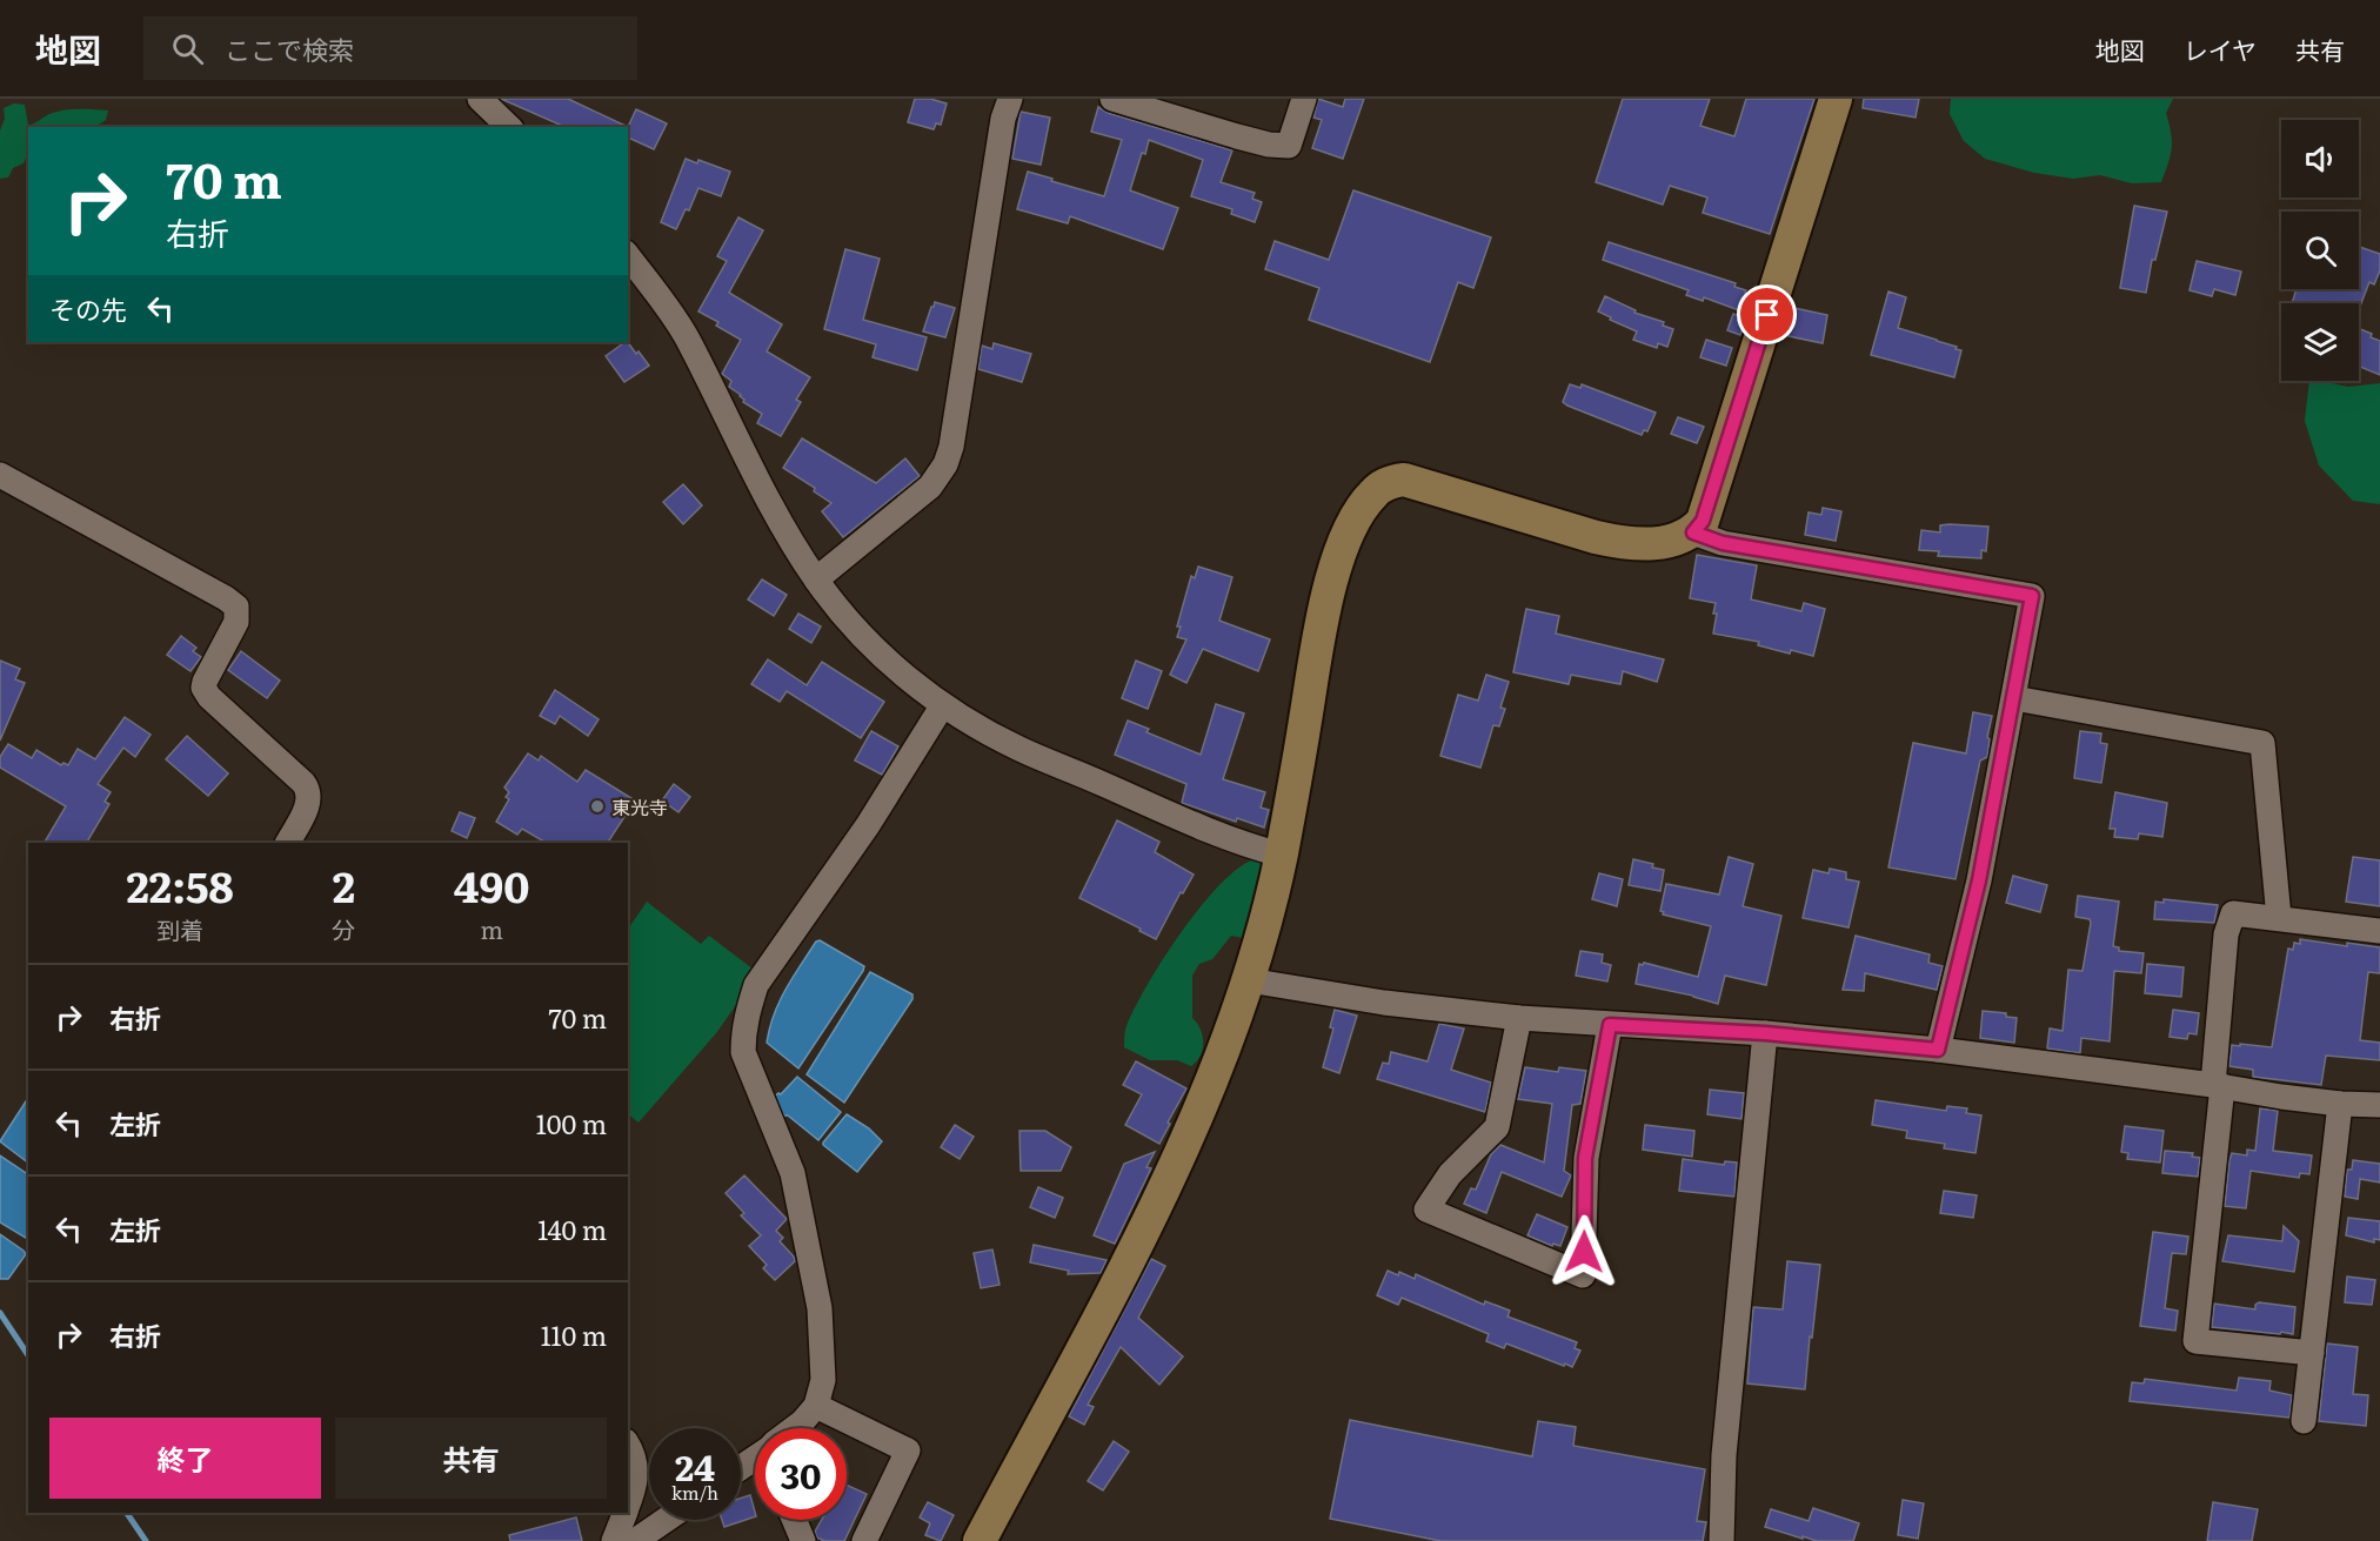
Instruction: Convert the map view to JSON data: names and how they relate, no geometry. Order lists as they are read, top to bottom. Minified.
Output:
{"places":["東光寺"],"page":{"header":"地図","search":"ここで検索","nav":["地図","レイヤ","共有"],"turn":["70 m","右折"],"then":"その先","eta":["22:58","到着","2","分","490","m"],"list":[{"name":"右折","value":"70 m"},{"name":"左折","value":"100 m"},{"name":"左折","value":"140 m"},{"name":"右折","value":"110 m"}],"buttons":["終了","共有"],"speed":"24 km/h","limit":"30"}}
